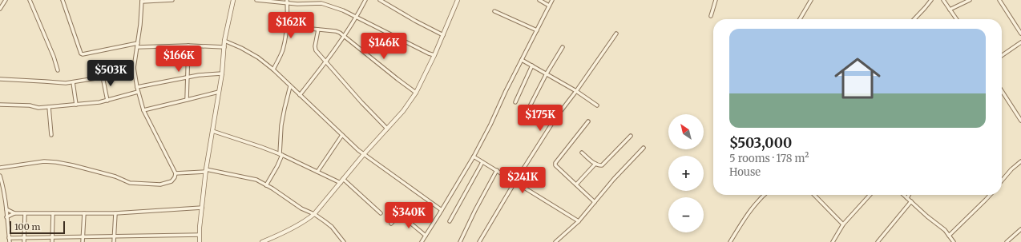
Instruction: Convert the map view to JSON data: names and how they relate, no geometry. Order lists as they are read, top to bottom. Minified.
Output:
{"scale_bar":"100 m","north":"top left","page":{"price":["$162K","$146K","$166K","$503K","$175K","$241K","$340K"],"list":[{"name":"$503,000","note":"5 rooms · 178 m² · House"}],"map_buttons":["+","−"],"scale":"100 m"}}
